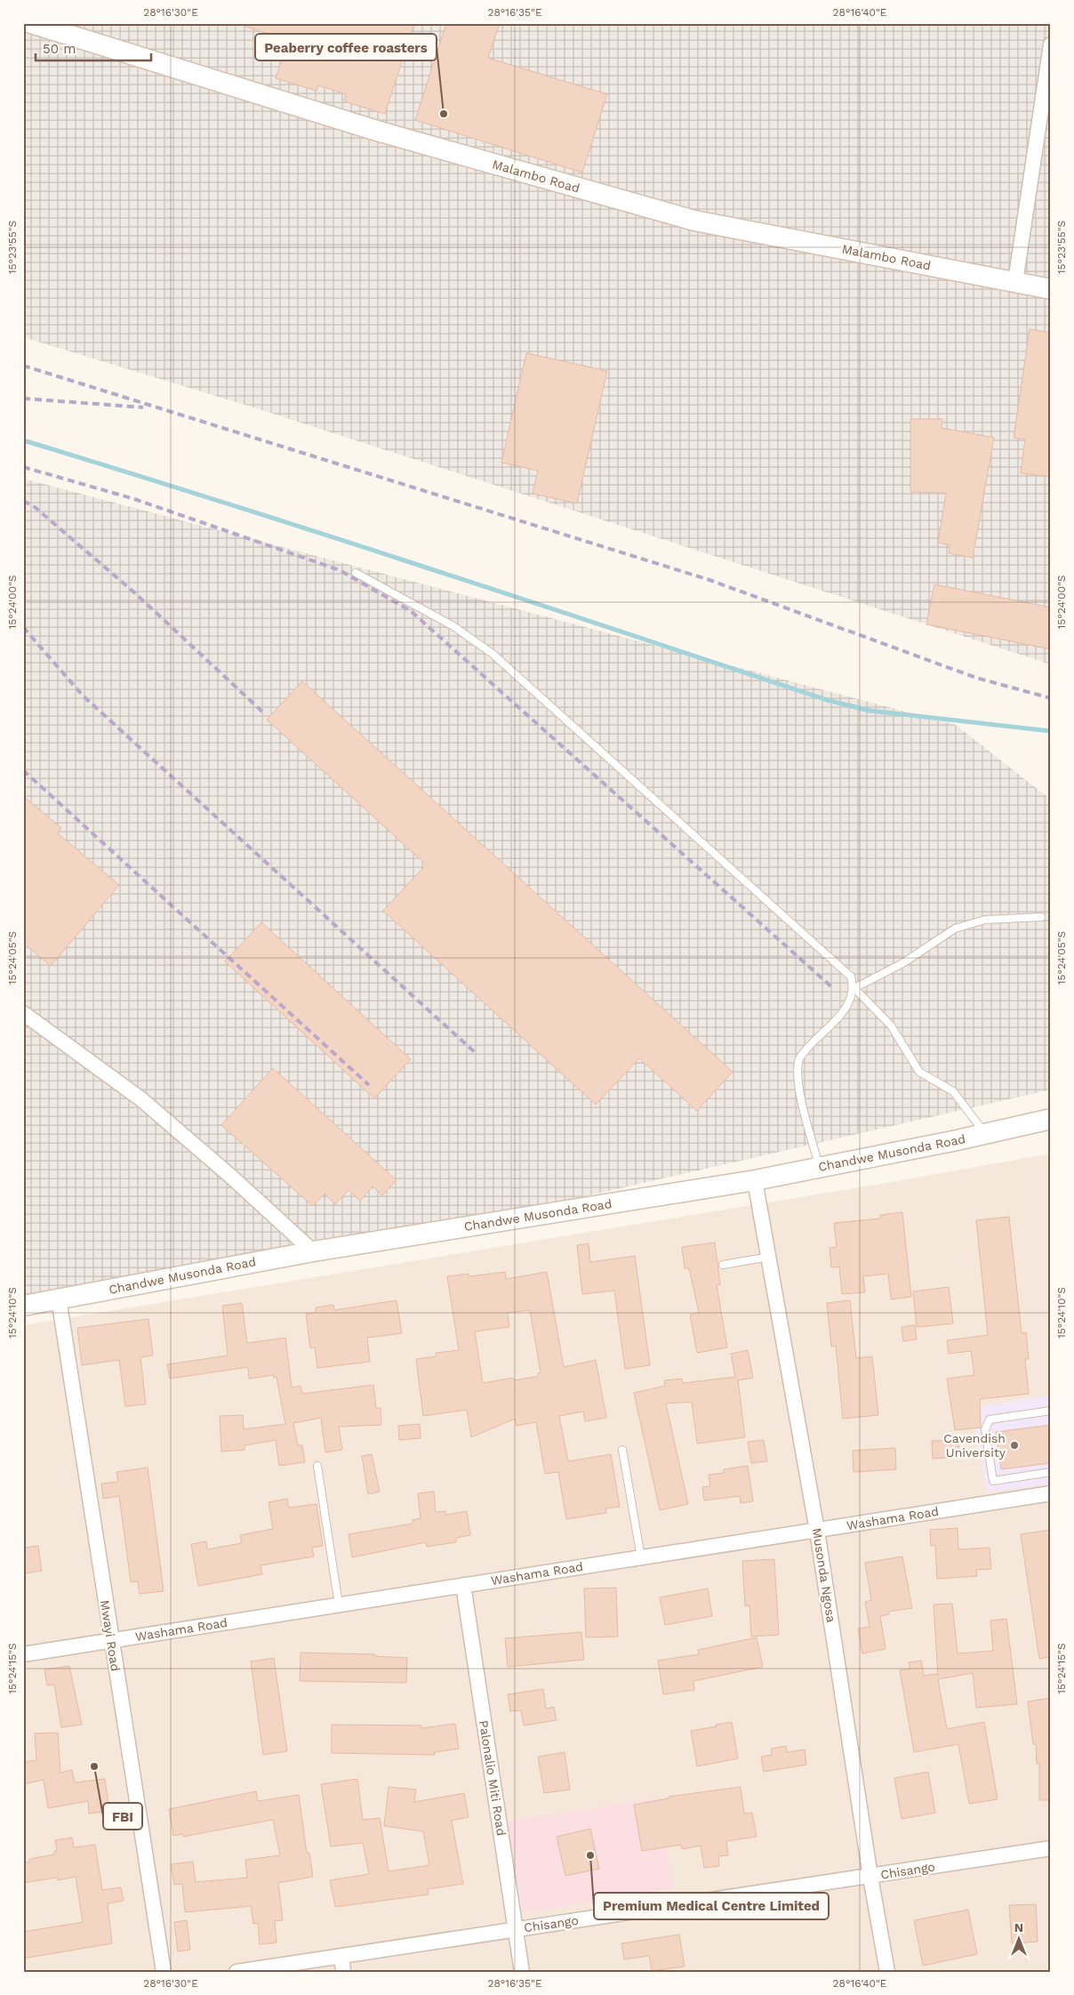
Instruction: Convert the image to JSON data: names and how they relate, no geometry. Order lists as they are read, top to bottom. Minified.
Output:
{"streets":{"street":["Malambo Road","Chandwe Musonda Road","Washama Road","Musonda Ngosa","Mwayi Road","Palonalio Miti Road","Chisango"]},"crossings":[["Chandwe Musonda Road","Musonda Ngosa"],["Chandwe Musonda Road","Mwayi Road"],["Washama Road","Musonda Ngosa"],["Washama Road","Mwayi Road"],["Washama Road","Palonalio Miti Road"],["Musonda Ngosa","Chisango"],["Palonalio Miti Road","Chisango"]],"places":["Peaberry coffee roasters","Cavendish University","FBI","Premium Medical Centre Limited"],"scale_bar":"50 m","north":"top","coordinates":["28°16'30\"E","28°16'35\"E","28°16'40\"E","15°23'55\"S","15°24'00\"S","15°24'05\"S","15°24'10\"S","15°24'15\"S"]}
